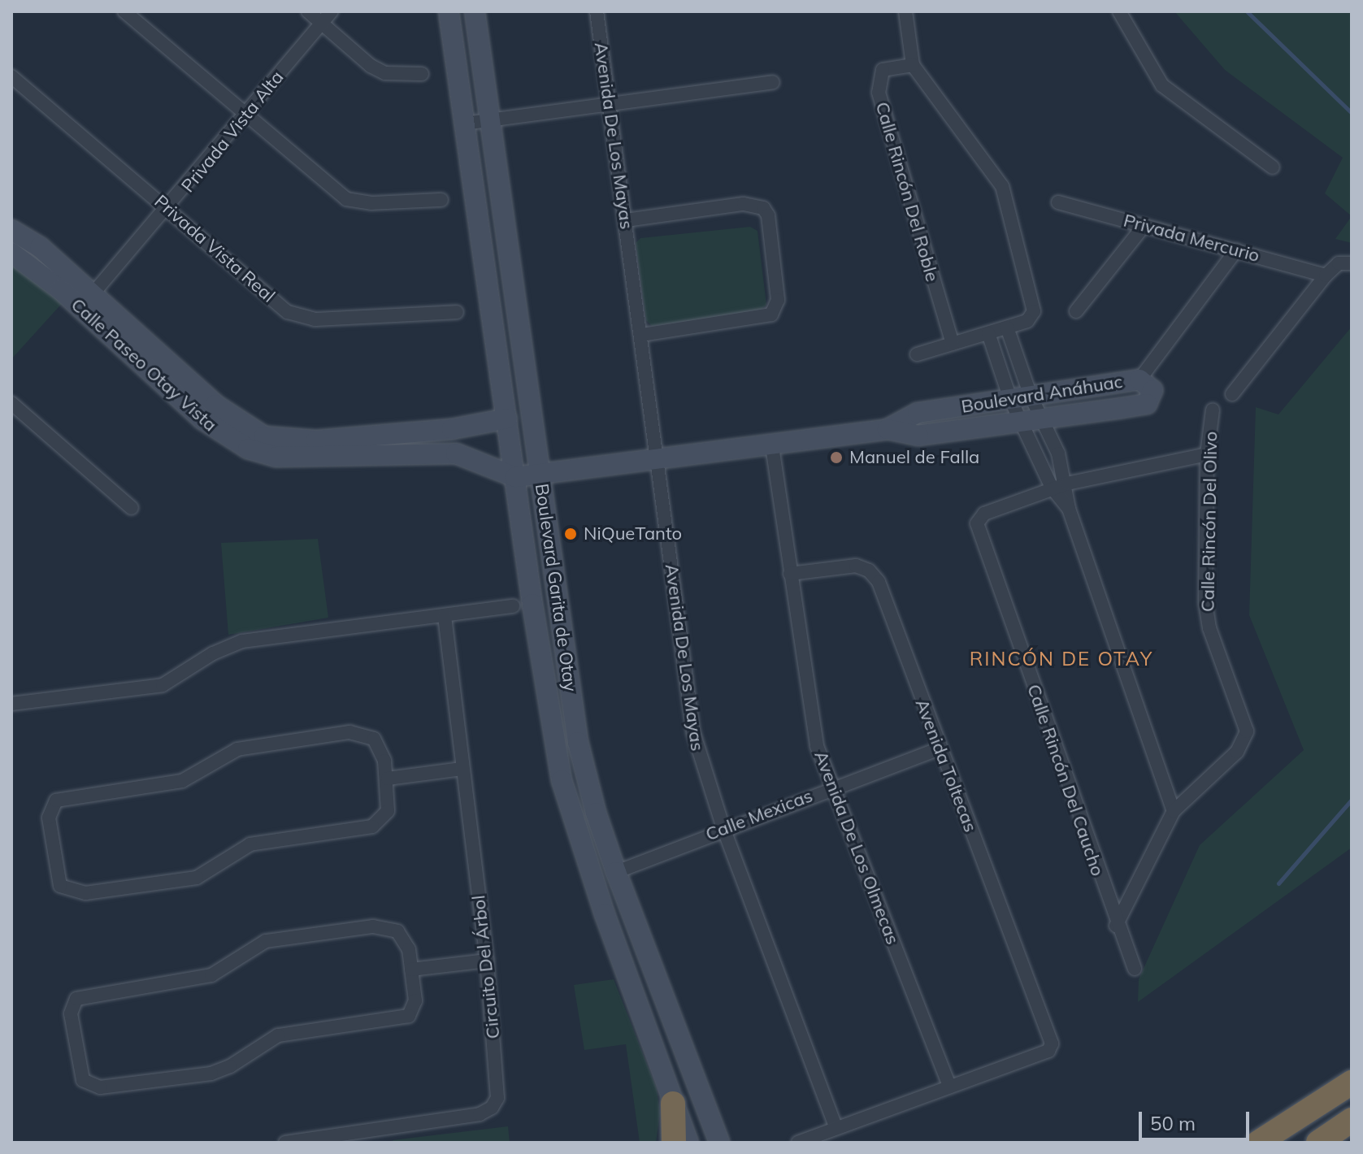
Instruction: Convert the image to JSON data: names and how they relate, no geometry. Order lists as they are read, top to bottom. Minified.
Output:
{"streets":{"main road":["Calle Paseo Otay Vista","Boulevard Anáhuac","Boulevard Garita de Otay"],"street":["Privada Vista Alta","Avenida De Los Mayas","Calle Rincón Del Roble","Privada Mercurio","Privada Vista Real","Calle Rincón Del Olivo","Avenida Toltecas","Calle Rincón Del Caucho","Calle Mexicas","Avenida De Los Olmecas","Circuito Del Árbol"]},"crossings":[["Privada Vista Alta","Privada Vista Real"],["Privada Vista Alta","Calle Paseo Otay Vista"],["Avenida De Los Mayas","Boulevard Anáhuac"],["Avenida De Los Mayas","Calle Mexicas"],["Calle Paseo Otay Vista","Boulevard Anáhuac"],["Calle Paseo Otay Vista","Boulevard Garita de Otay"],["Boulevard Anáhuac","Boulevard Garita de Otay"],["Boulevard Anáhuac","Avenida De Los Olmecas"],["Calle Rincón Del Olivo","Calle Rincón Del Caucho"],["Boulevard Garita de Otay","Calle Mexicas"],["Avenida Toltecas","Calle Mexicas"],["Avenida Toltecas","Avenida De Los Olmecas"],["Calle Mexicas","Avenida De Los Olmecas"]],"districts":["RINCÓN DE OTAY"],"places":["Manuel de Falla","NiQueTanto"],"scale_bar":"50 m"}
